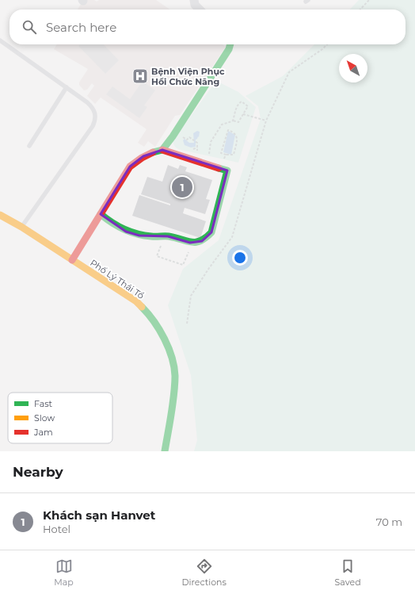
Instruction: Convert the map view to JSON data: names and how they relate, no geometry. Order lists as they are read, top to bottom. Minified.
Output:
{"streets":{"street":["Phố Lý Thái Tổ"]},"places":{"hospital":["Bệnh Viện Phục Hồi Chức Năng"]},"legend":["Fast","Slow","Jam"],"north":"top left","page":{"search":"Search here","pins":"1","heading":"Nearby","list":[{"mark":"1","name":"Khách sạn Hanvet","note":"Hotel","value":"70 m"}],"nav":["Map","Directions","Saved"]}}
